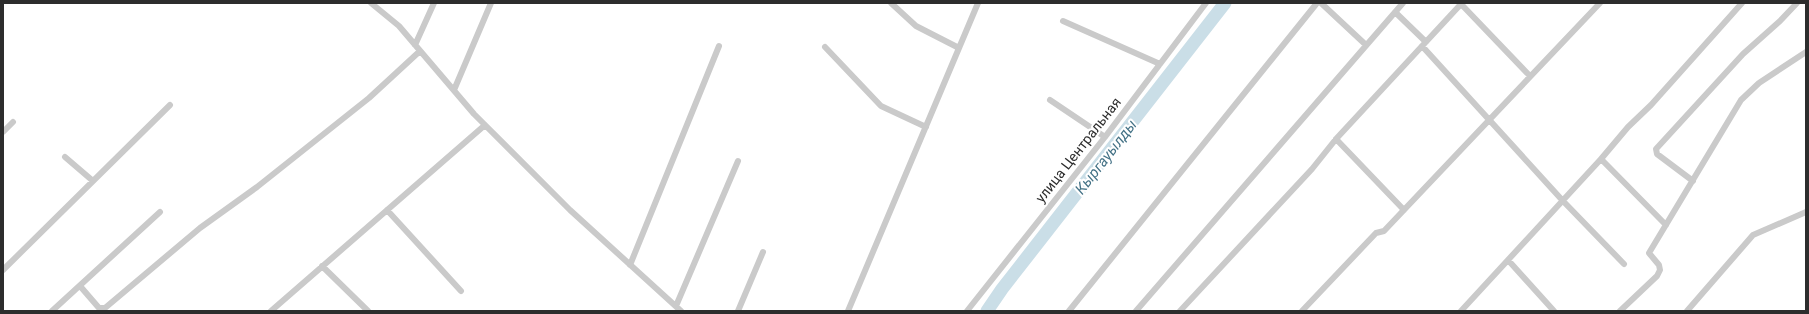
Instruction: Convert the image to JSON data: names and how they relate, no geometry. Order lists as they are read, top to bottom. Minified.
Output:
{"streets":{"street":["улица Центральная"]},"water":["Кыргауылды"]}
